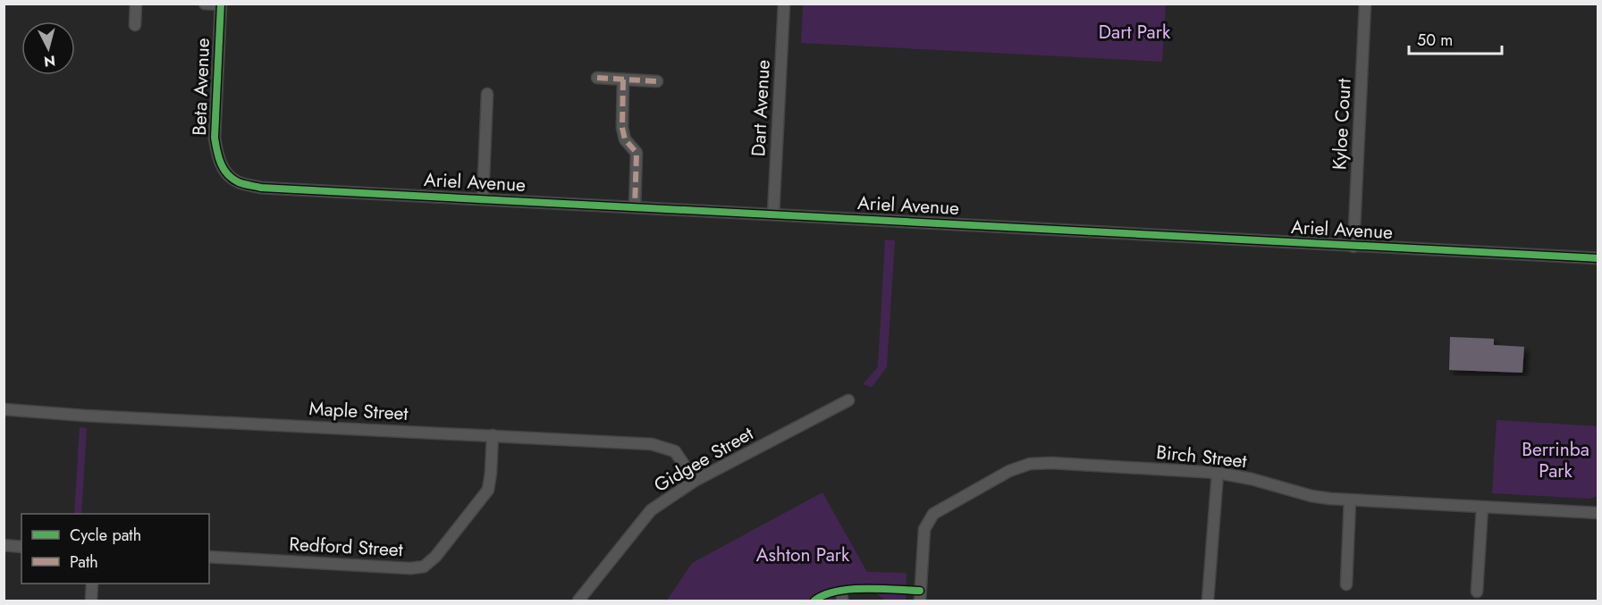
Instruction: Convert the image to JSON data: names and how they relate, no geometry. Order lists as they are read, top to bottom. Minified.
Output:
{"streets":{"street":["Beta Avenue","Dart Avenue","Kyloe Court","Ariel Avenue","Maple Street","Birch Street","Gidgee Street","Redford Street"]},"crossings":[["Beta Avenue","Ariel Avenue"],["Dart Avenue","Ariel Avenue"],["Kyloe Court","Ariel Avenue"],["Maple Street","Gidgee Street"],["Maple Street","Redford Street"]],"parks":["Dart Park","Berrinba Park","Ashton Park"],"legend":["Cycle path","Path"],"scale_bar":"50 m","north":"bottom"}
